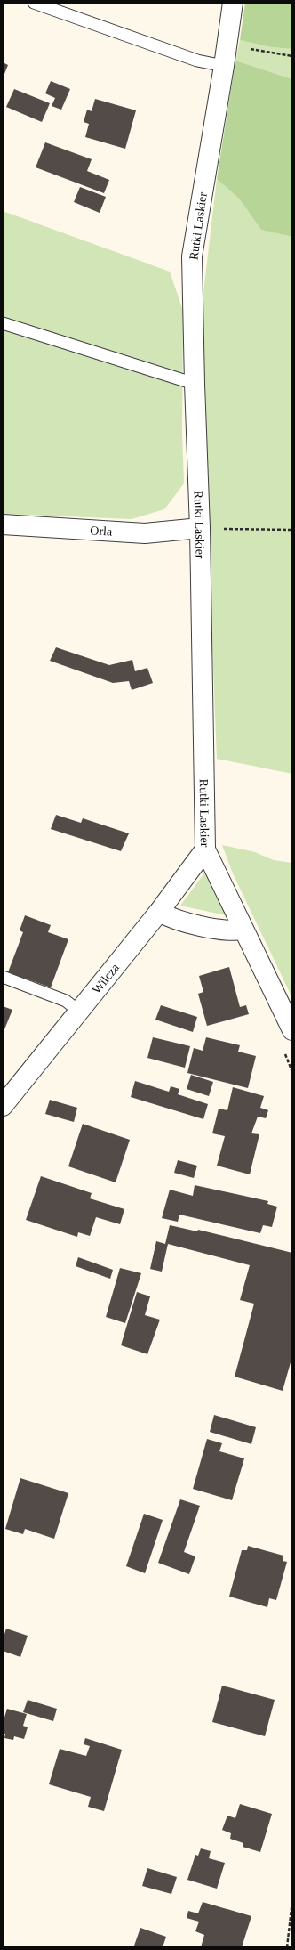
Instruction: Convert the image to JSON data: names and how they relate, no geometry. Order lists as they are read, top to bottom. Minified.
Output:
{"streets":{"street":["Rutki Laskier","Orla","Wilcza"]},"crossings":[["Rutki Laskier","Orla"],["Rutki Laskier","Wilcza"]]}
